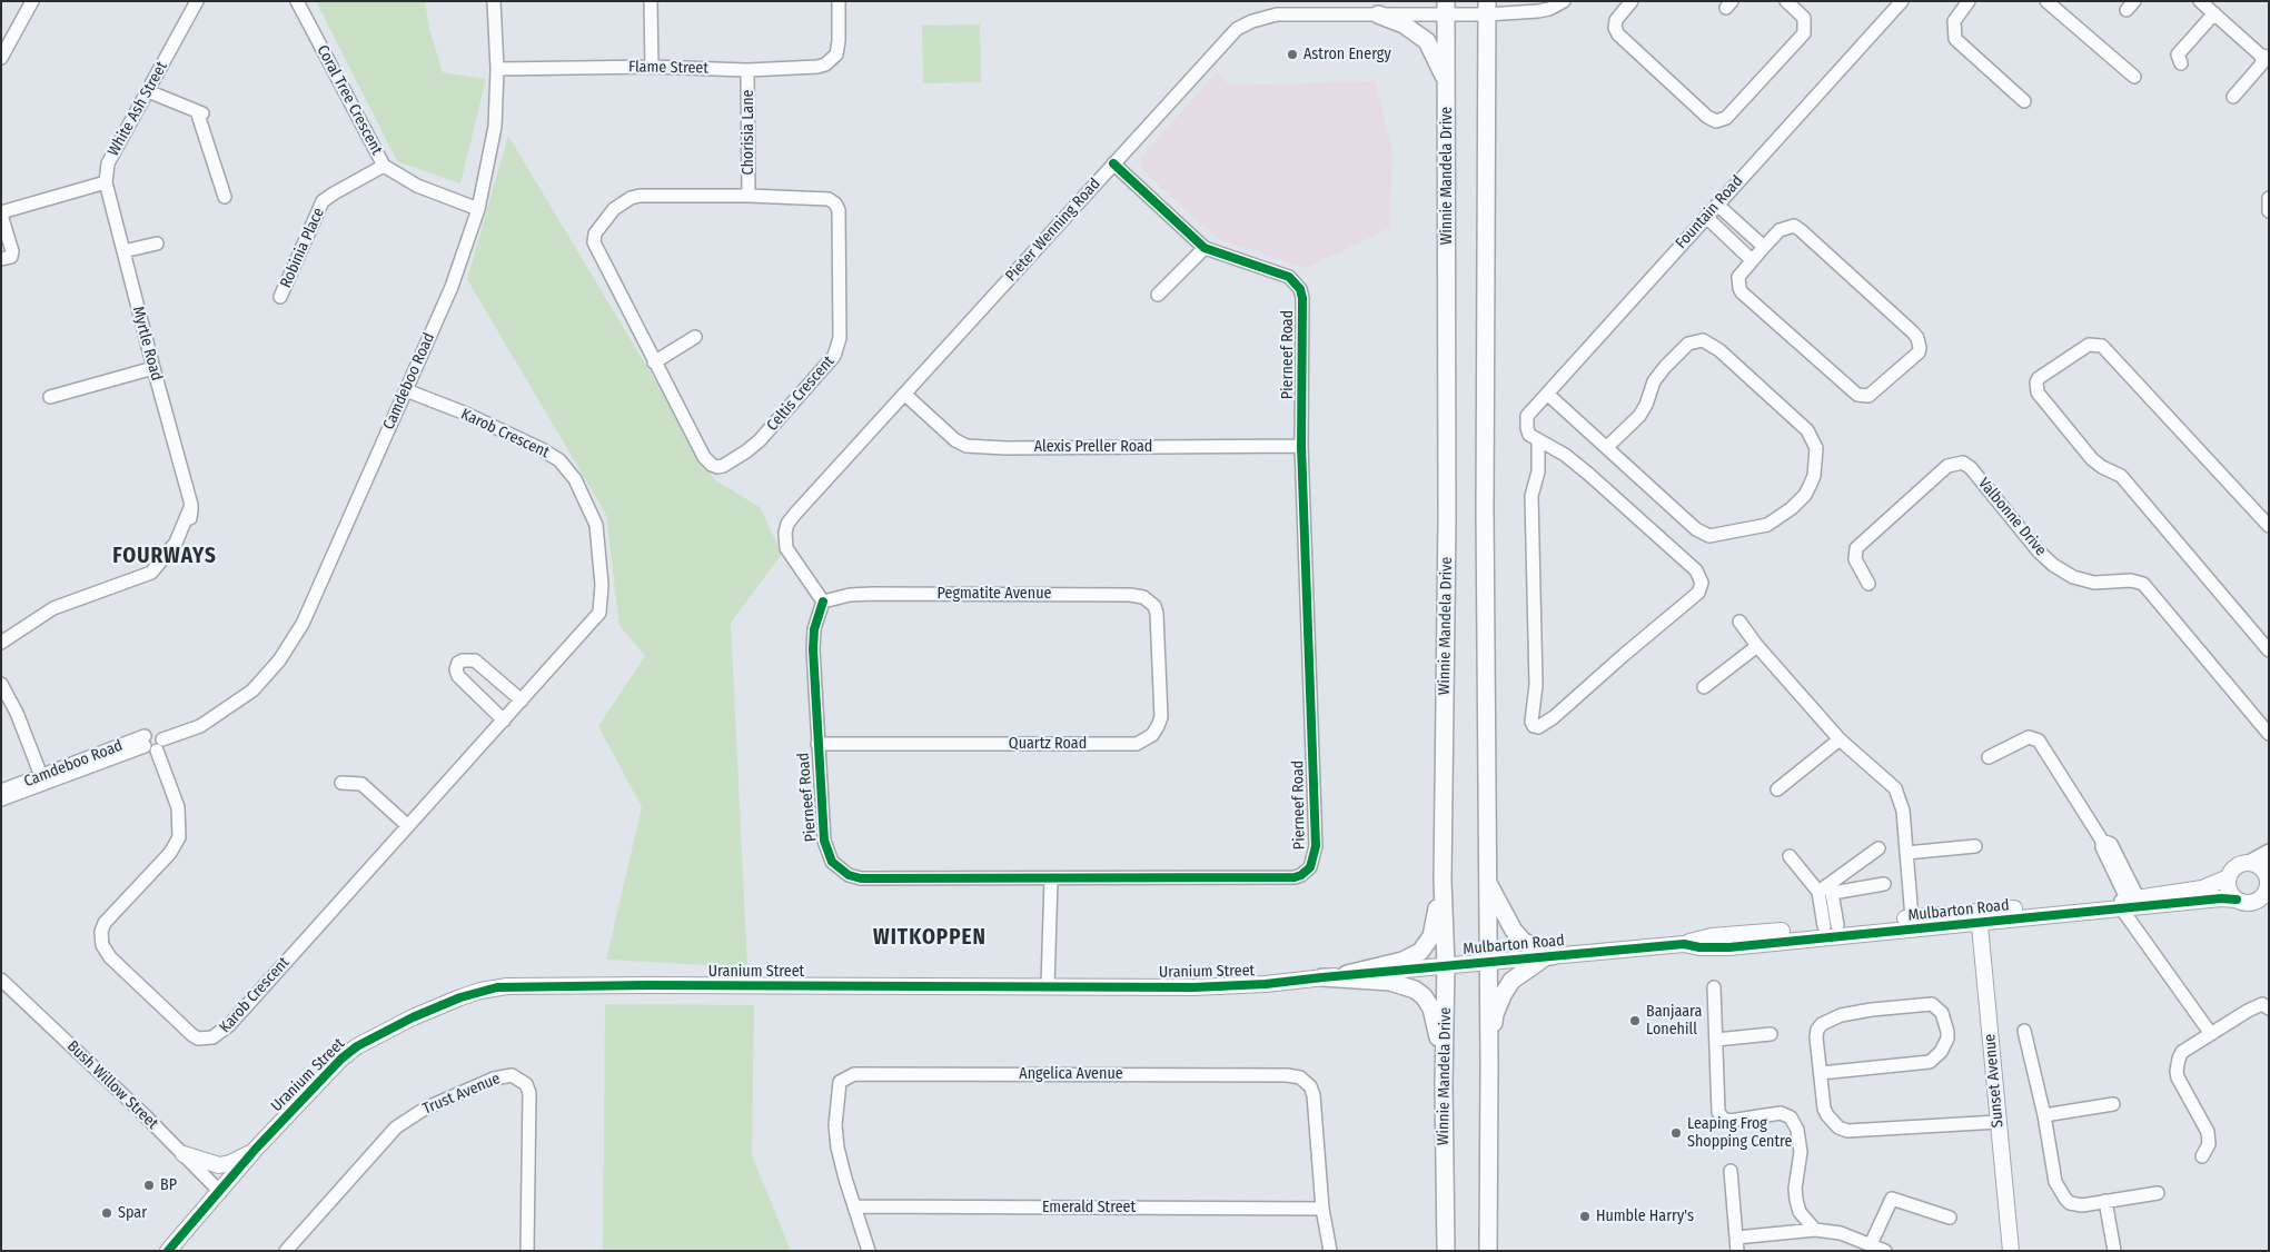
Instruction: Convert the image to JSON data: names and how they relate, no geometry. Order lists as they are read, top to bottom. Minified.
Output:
{"streets":{"main road":["Winnie Mandela Drive"],"street":["Flame Street","Coral Tree Crescent","White Ash Street","Chorisia Lane","Fountain Road","Pieter Wenning Road","Robinia Place","Myrtle Road","Pierneef Road","Camdeboo Road","Celtis Crescent","Karob Crescent","Alexis Preller Road","Valbonne Drive","Pegmatite Avenue","Quartz Road","Mulbarton Road","Uranium Street","Angelica Avenue","Sunset Avenue","Bush Willow Street","Trust Avenue","Emerald Street"]},"crossings":[["Flame Street","Chorisia Lane"],["Flame Street","Camdeboo Road"],["Coral Tree Crescent","Robinia Place"],["Coral Tree Crescent","Camdeboo Road"],["White Ash Street","Myrtle Road"],["Chorisia Lane","Celtis Crescent"],["Winnie Mandela Drive","Pieter Wenning Road"],["Winnie Mandela Drive","Mulbarton Road"],["Winnie Mandela Drive","Uranium Street"],["Pieter Wenning Road","Pierneef Road"],["Pieter Wenning Road","Alexis Preller Road"],["Pieter Wenning Road","Pegmatite Avenue"],["Pierneef Road","Alexis Preller Road"],["Pierneef Road","Pegmatite Avenue"],["Pierneef Road","Quartz Road"],["Camdeboo Road","Karob Crescent"],["Pegmatite Avenue","Quartz Road"],["Mulbarton Road","Uranium Street"],["Mulbarton Road","Sunset Avenue"],["Uranium Street","Bush Willow Street"],["Angelica Avenue","Emerald Street"]],"districts":["FOURWAYS","WITKOPPEN"],"places":["Astron Energy","Banjaara Lonehill","Leaping Frog Shopping Centre","BP","Spar","Humble Harry's"]}
